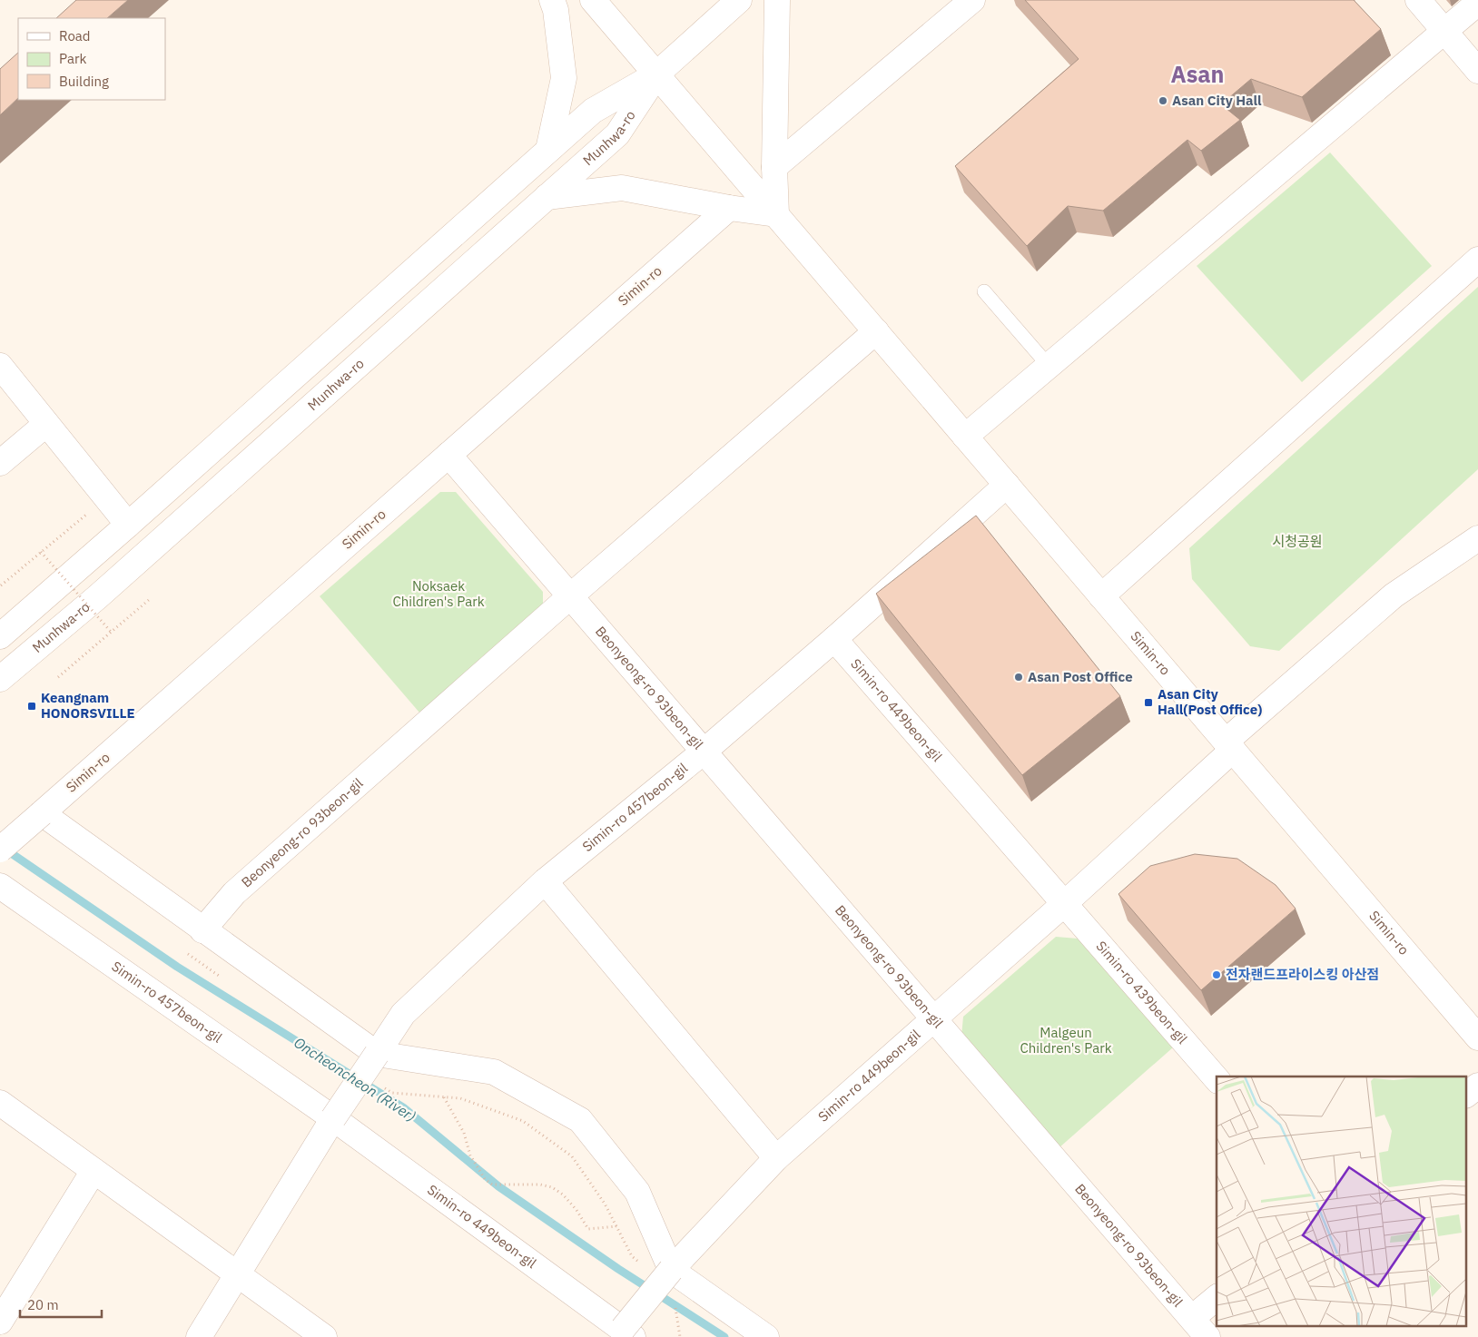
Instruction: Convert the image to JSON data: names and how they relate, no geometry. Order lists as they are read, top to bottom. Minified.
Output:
{"streets":{"street":["Munhwa-ro","Simin-ro","Beonyeong-ro 93beon-gil","Simin-ro 449beon-gil","Simin-ro 457beon-gil","Simin-ro 439beon-gil"]},"crossings":[["Munhwa-ro","Simin-ro"],["Simin-ro","Beonyeong-ro 93beon-gil"],["Simin-ro","Simin-ro 449beon-gil"],["Simin-ro","Simin-ro 457beon-gil"],["Beonyeong-ro 93beon-gil","Simin-ro 449beon-gil"],["Beonyeong-ro 93beon-gil","Simin-ro 457beon-gil"],["Simin-ro 449beon-gil","Simin-ro 457beon-gil"],["Simin-ro 449beon-gil","Simin-ro 439beon-gil"]],"districts":["Asan"],"water":["Oncheoncheon (River)"],"parks":["시청공원","Noksaek Children's Park","Malgeun Children's Park"],"places":{"other":["Asan City Hall","Asan Post Office","전자랜드프라이스킹 아산점"],"transit":["Asan City Hall(Post Office)","Keangnam HONORSVILLE"]},"legend":["Road","Park","Building"],"scale_bar":"20 m"}
